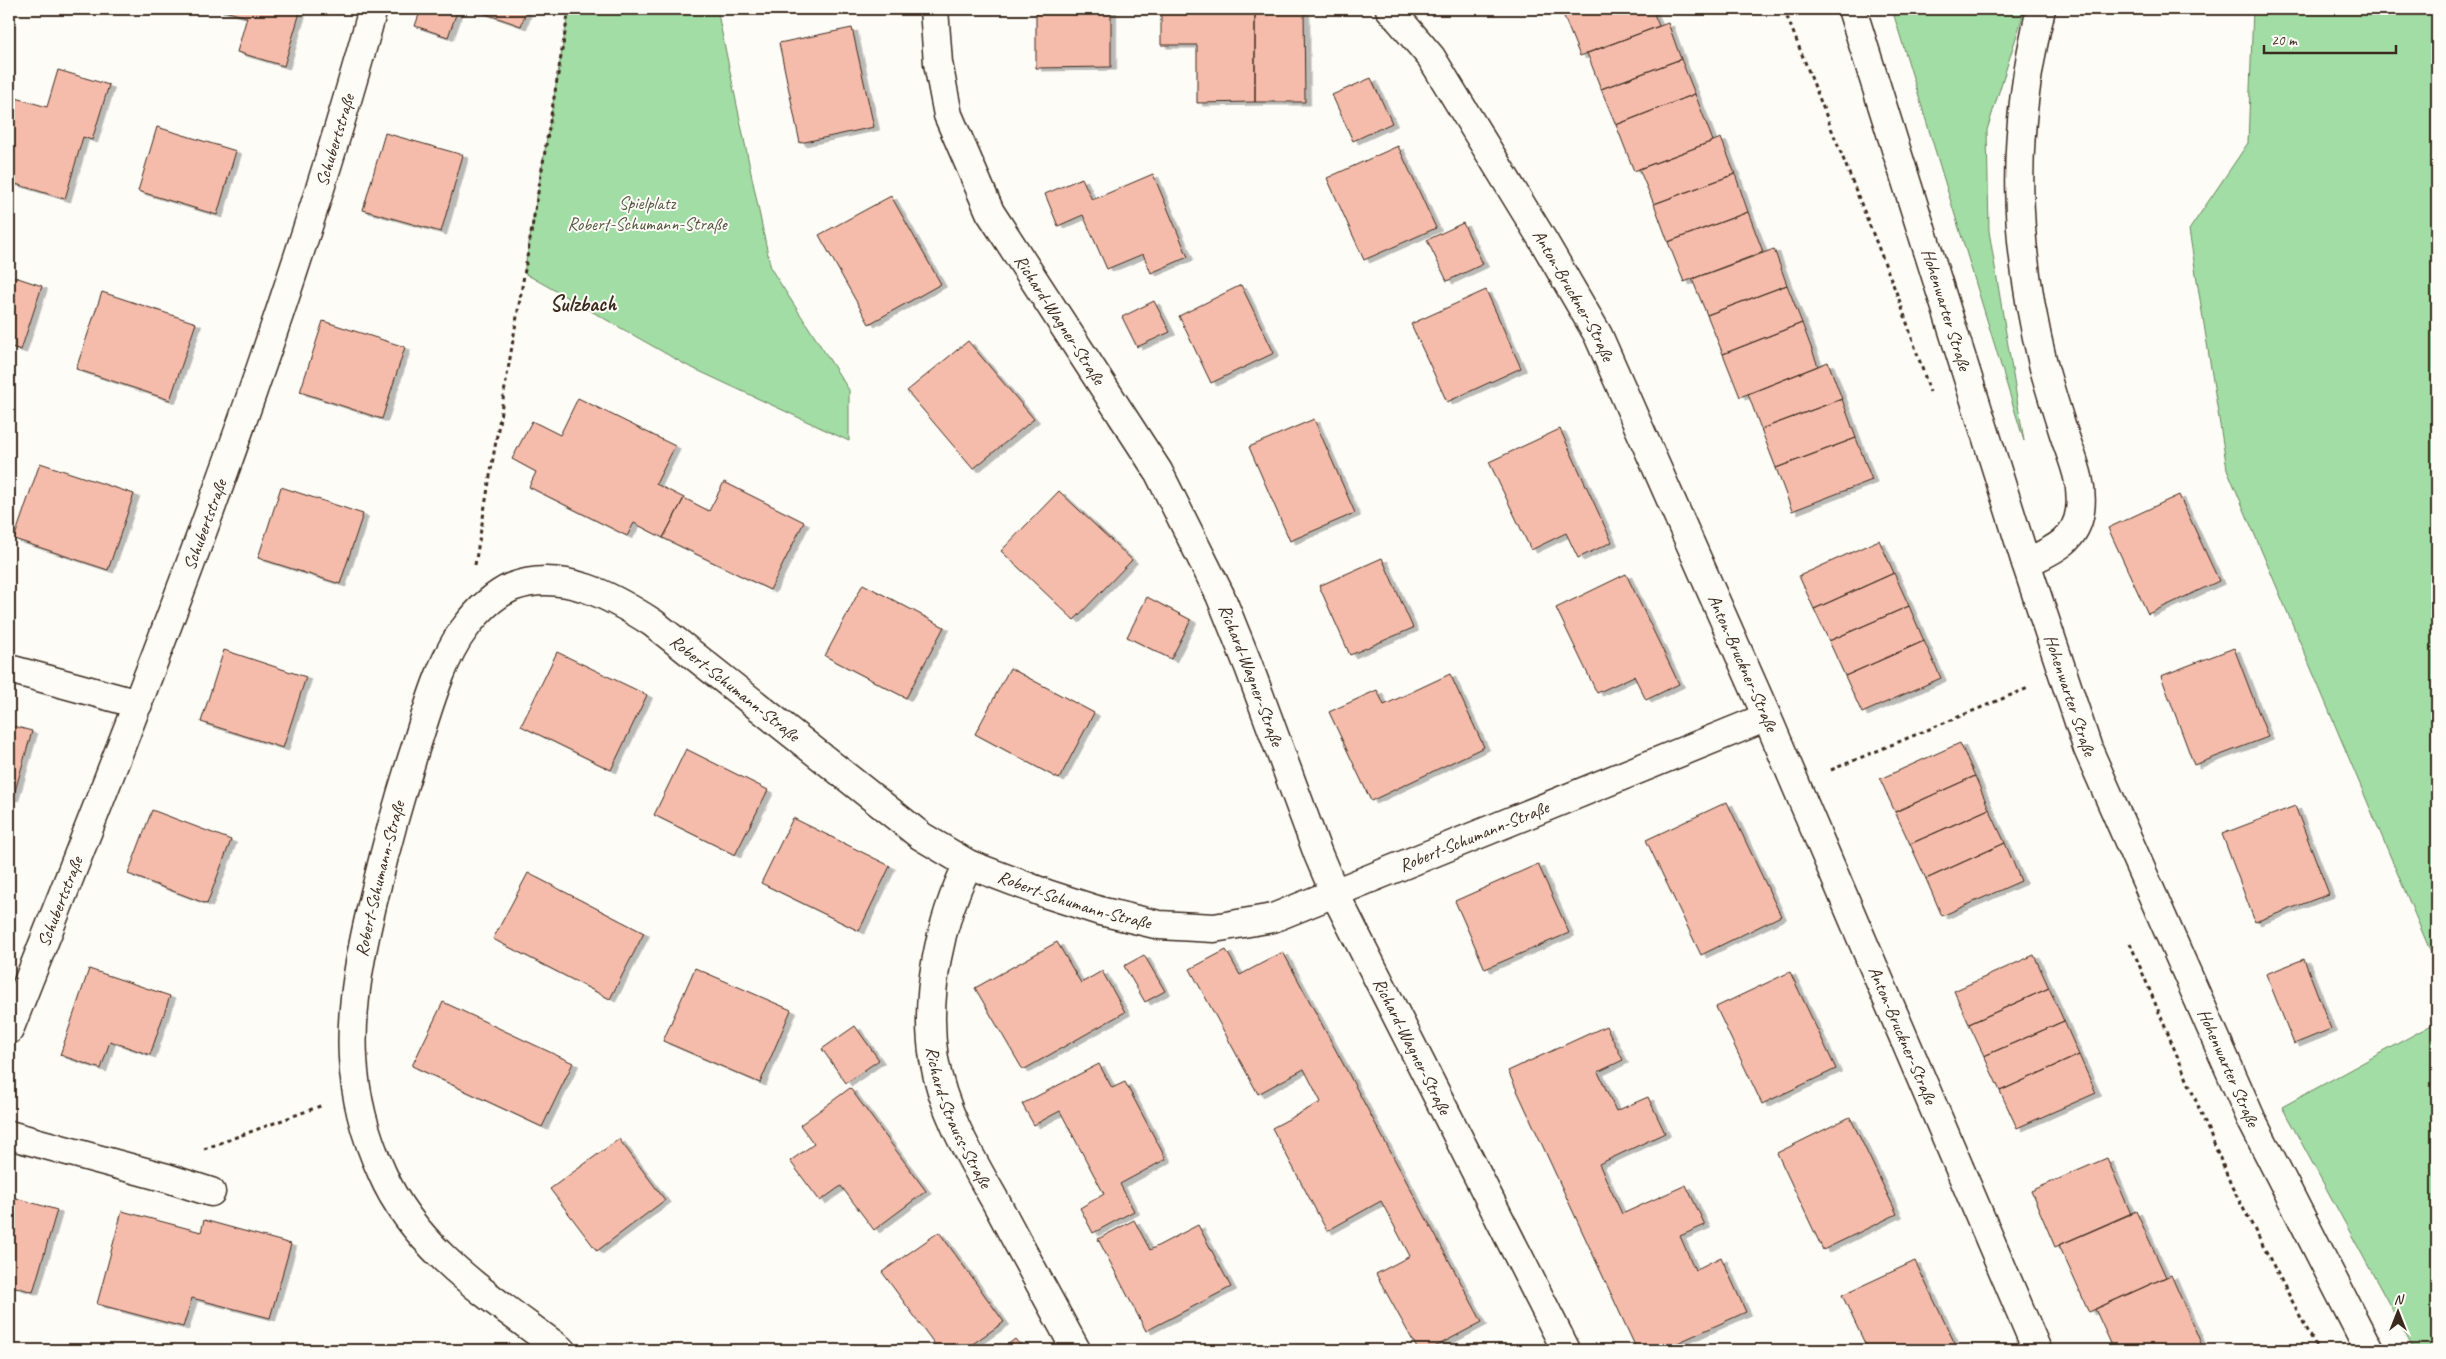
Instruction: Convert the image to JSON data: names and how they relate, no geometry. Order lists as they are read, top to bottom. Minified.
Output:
{"streets":{"street":["Schubertstraße","Anton-Bruckner-Straße","Hohenwarter Straße","Richard-Wagner-Straße","Robert-Schumann-Straße","Richard-Strauss-Straße"]},"crossings":[["Anton-Bruckner-Straße","Robert-Schumann-Straße"],["Richard-Wagner-Straße","Robert-Schumann-Straße"],["Robert-Schumann-Straße","Richard-Strauss-Straße"]],"districts":["Sulzbach"],"parks":["Spielplatz Robert-Schumann-Straße"],"scale_bar":"20 m","north":"top"}
